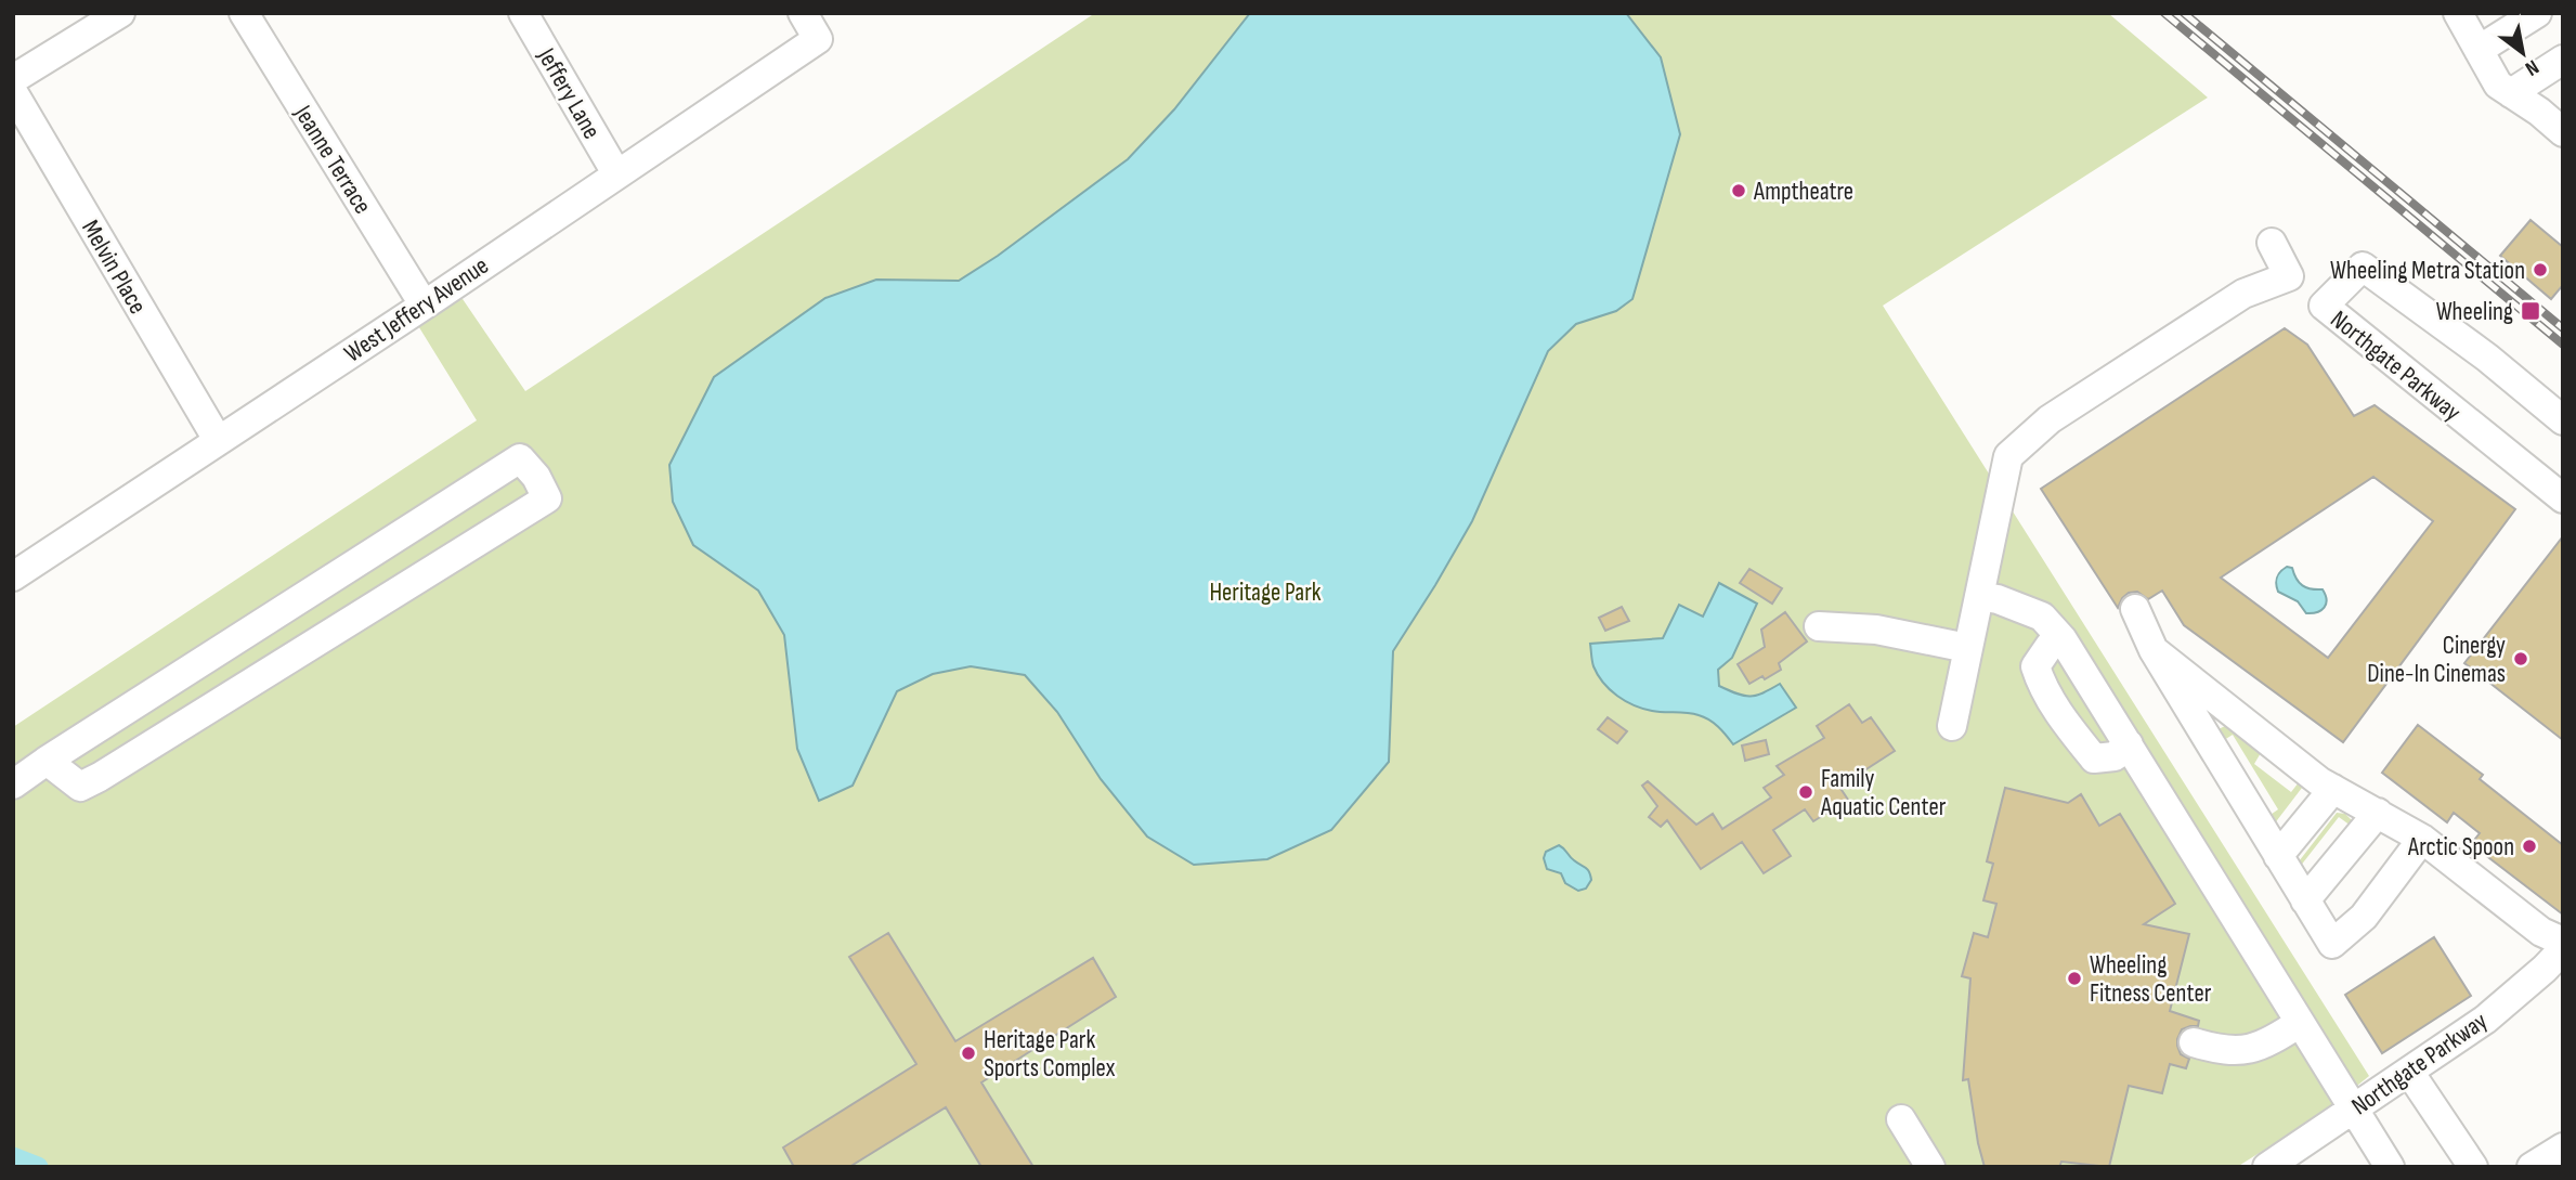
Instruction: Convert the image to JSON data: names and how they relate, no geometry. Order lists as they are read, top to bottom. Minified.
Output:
{"streets":{"street":["Jeffery Lane","Jeanne Terrace","Melvin Place","West Jeffery Avenue","Northgate Parkway"]},"crossings":[["Jeffery Lane","West Jeffery Avenue"],["Jeanne Terrace","West Jeffery Avenue"],["Melvin Place","West Jeffery Avenue"]],"parks":["Heritage Park"],"places":{"other":["Amptheatre","Wheeling Metra Station","Cinergy Dine-In Cinemas","Family Aquatic Center","Arctic Spoon","Wheeling Fitness Center","Heritage Park Sports Complex"],"transit":["Wheeling"]},"north":"bottom right"}
